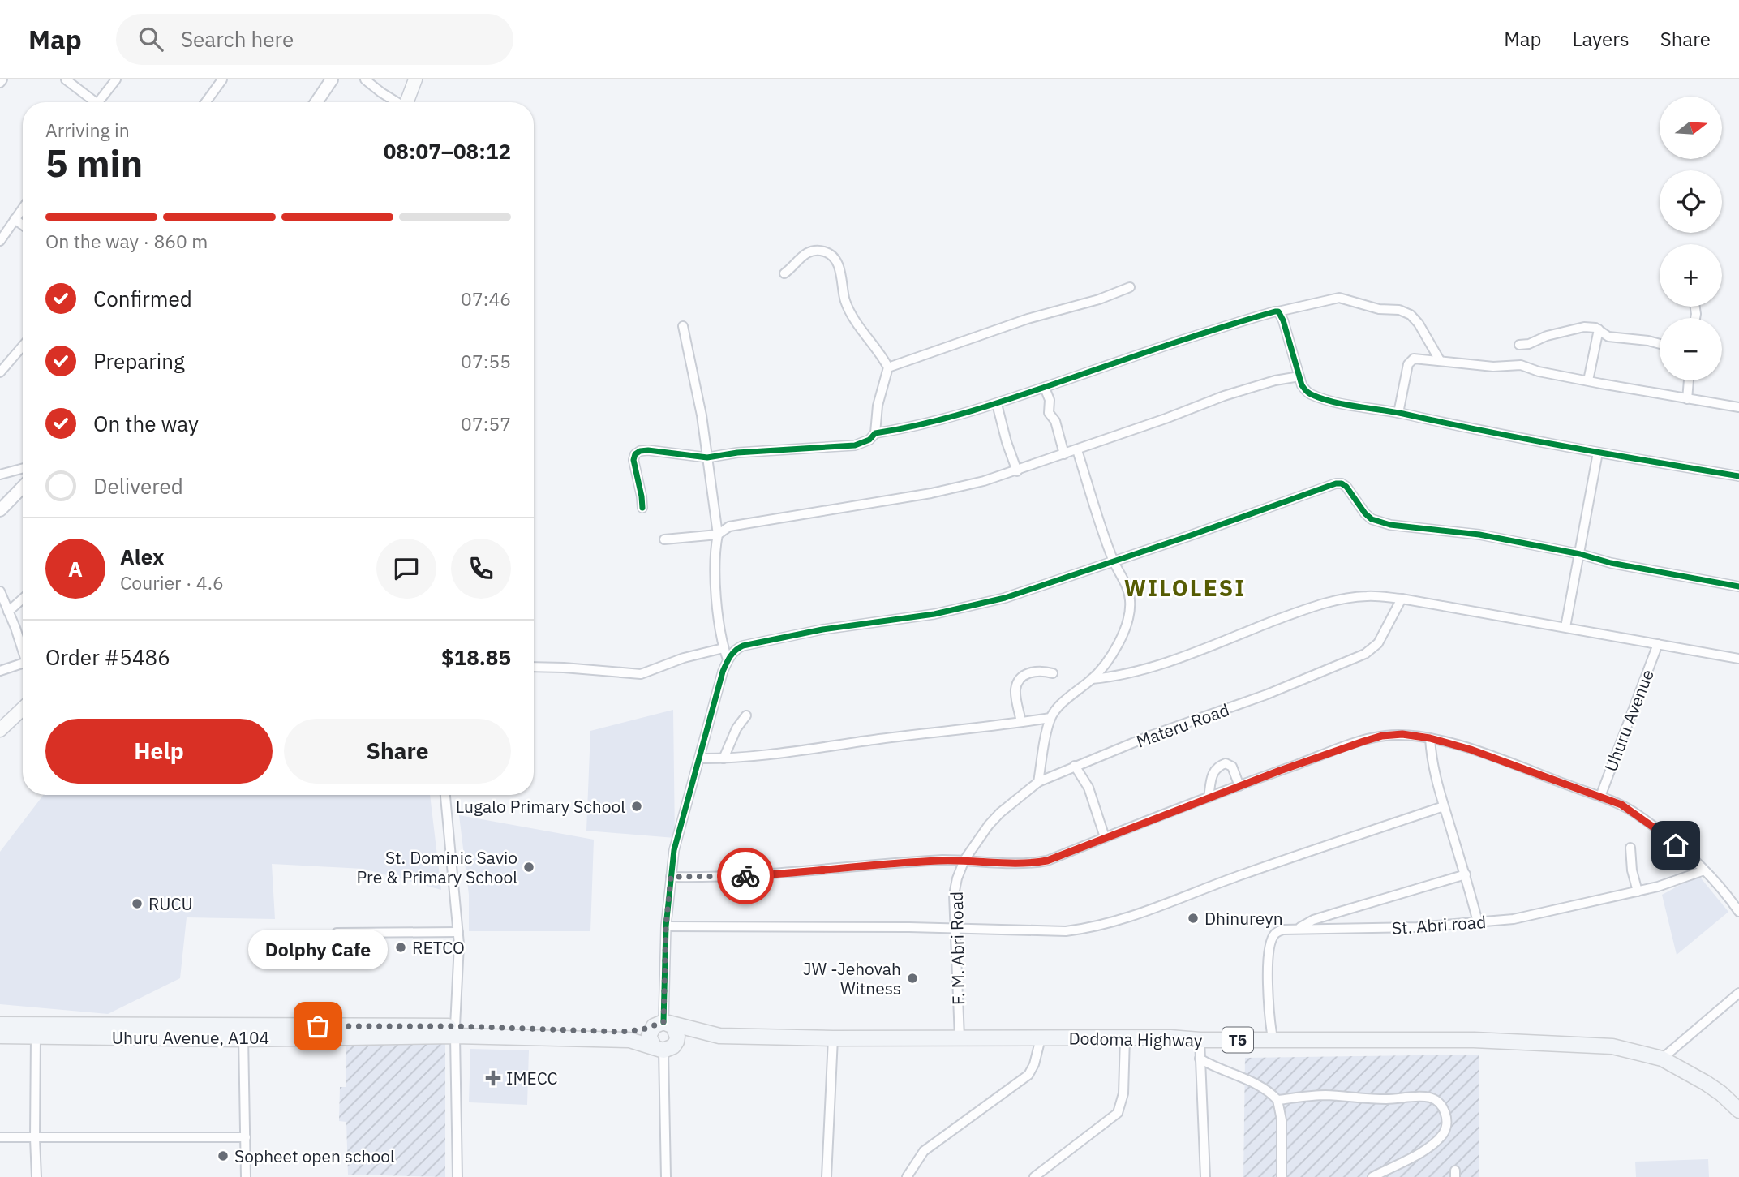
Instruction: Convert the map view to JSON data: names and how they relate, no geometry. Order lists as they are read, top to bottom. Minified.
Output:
{"streets":{"highway":["Uhuru Avenue, A104","Dodoma Highway","T5"],"street":["Uhuru Avenue","Materu Road","St. Abri road","F. M. Abri Road"]},"crossings":[["Materu Road","F. M. Abri Road"],["St. Abri road","Dodoma Highway"],["F. M. Abri Road","Dodoma Highway"],["Uhuru Avenue, A104","T5"],["Dodoma Highway","T5"]],"districts":["WILOLESI"],"places":{"other":["Lugalo Primary School","St. Dominic Savio Pre & Primary School","RUCU","Dhinureyn","RETCO","JW -Jehovah Witness","Dolphy Cafe","Sopheet open school"],"health":["IMECC"]},"north":"right","page":{"header":"Map","search":"Search here","nav":["Map","Layers","Share"],"map_buttons":["+","−"],"heading":["5 min","Arriving in","08:07–08:12"],"panel":["Alex","Courier · 4.6","Order #5486","$18.85"],"bar":"On the way · 860 m","list":[["Confirmed","07:46"],["Preparing","07:55"],["On the way","07:57"],"Delivered"],"round":"A","buttons":["Help","Share"],"bubble":"Dolphy Cafe"}}
